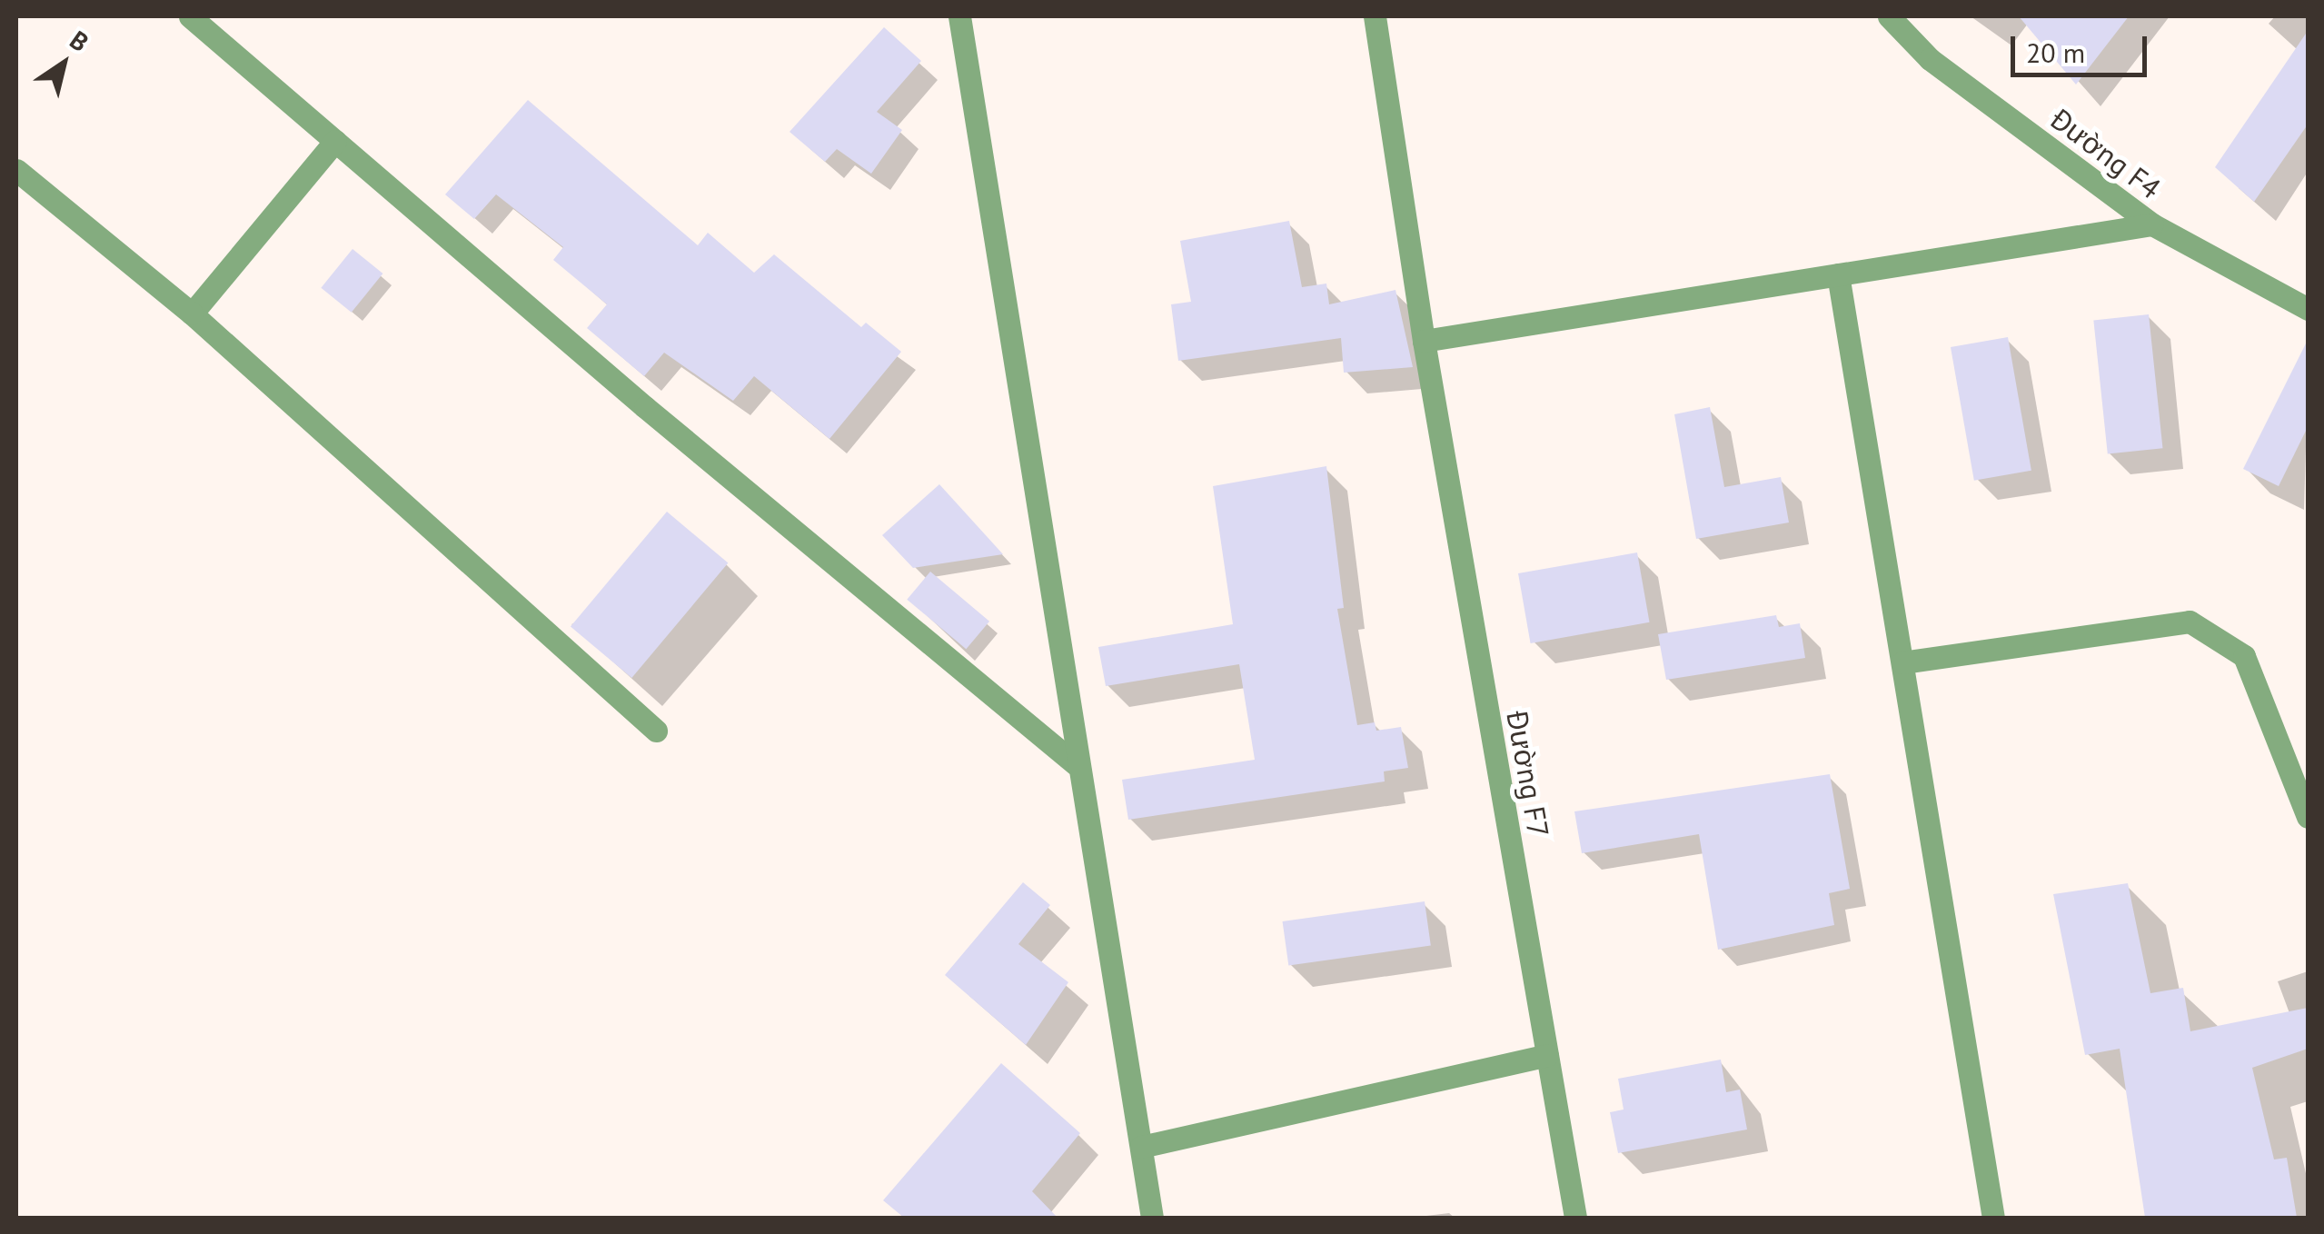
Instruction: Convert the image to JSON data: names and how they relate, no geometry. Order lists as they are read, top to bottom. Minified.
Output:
{"streets":{"street":["Đường F4","Đường F7"]},"scale_bar":"20 m","north":"top right"}
